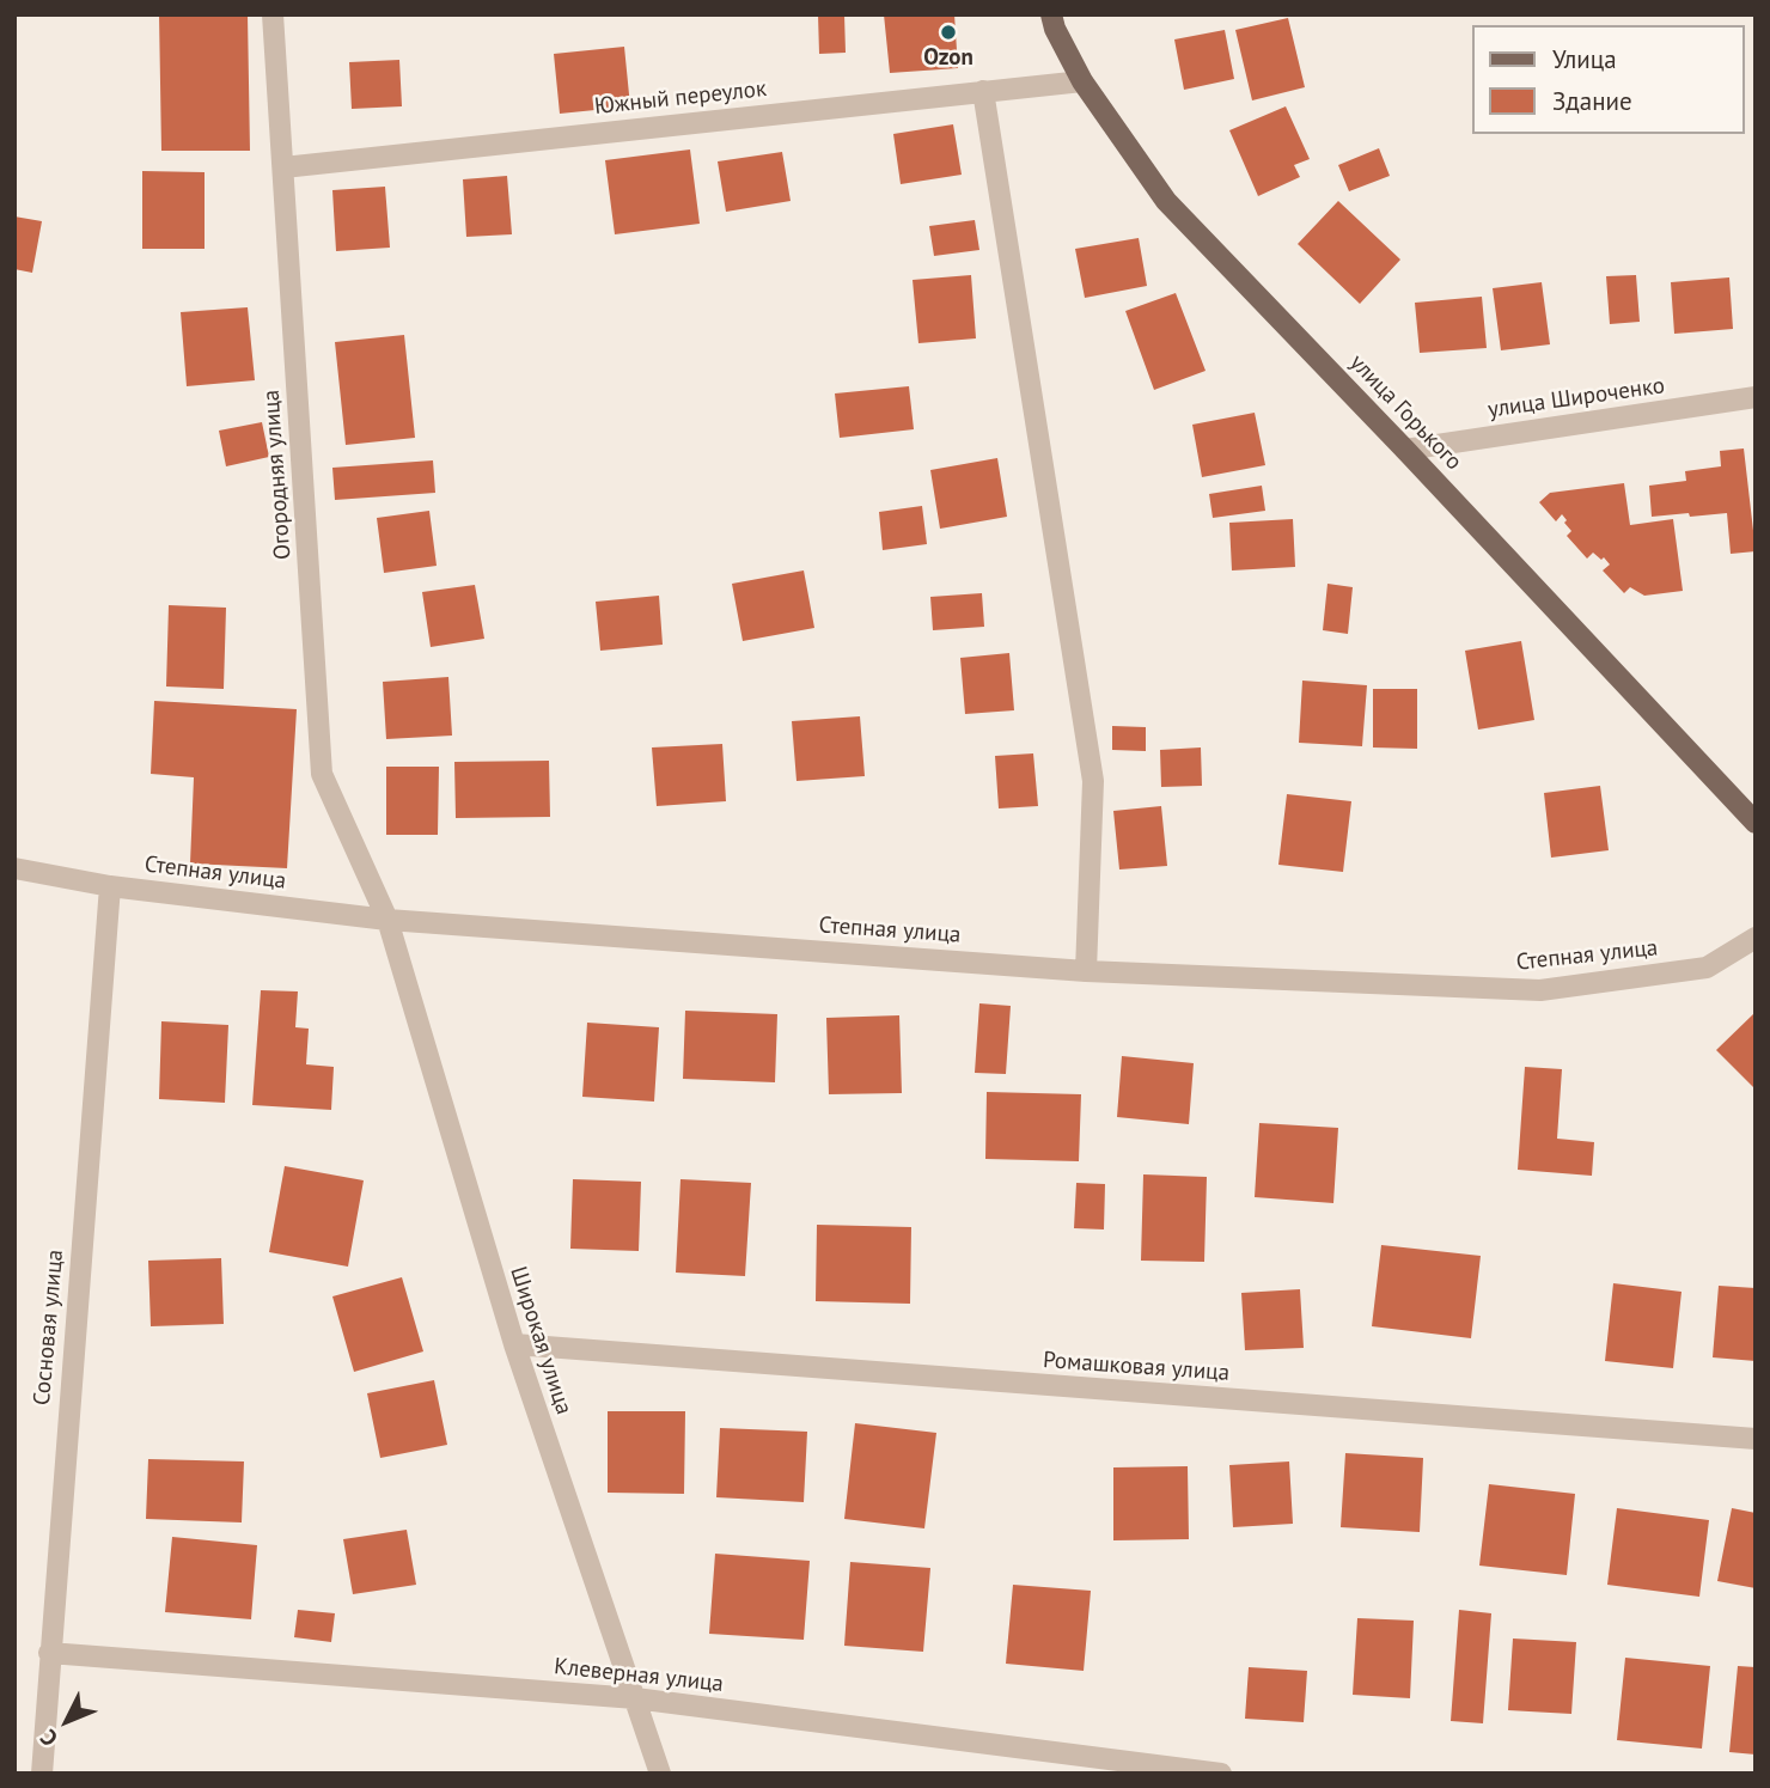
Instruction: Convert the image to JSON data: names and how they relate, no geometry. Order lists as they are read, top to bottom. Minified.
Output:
{"streets":{"main road":["улица Горького"],"street":["Южный переулок","улица Широченко","Огородняя улица","Степная улица","Сосновая улица","Широкая улица","Ромашковая улица","Клеверная улица"]},"crossings":[["Южный переулок","улица Горького"],["Южный переулок","Огородняя улица"],["улица Широченко","улица Горького"],["Огородняя улица","Степная улица"],["Огородняя улица","Широкая улица"],["Степная улица","Сосновая улица"],["Степная улица","Широкая улица"],["Сосновая улица","Клеверная улица"],["Широкая улица","Ромашковая улица"],["Широкая улица","Клеверная улица"]],"places":["Ozon"],"legend":["Улица","Здание"],"north":"bottom left"}
